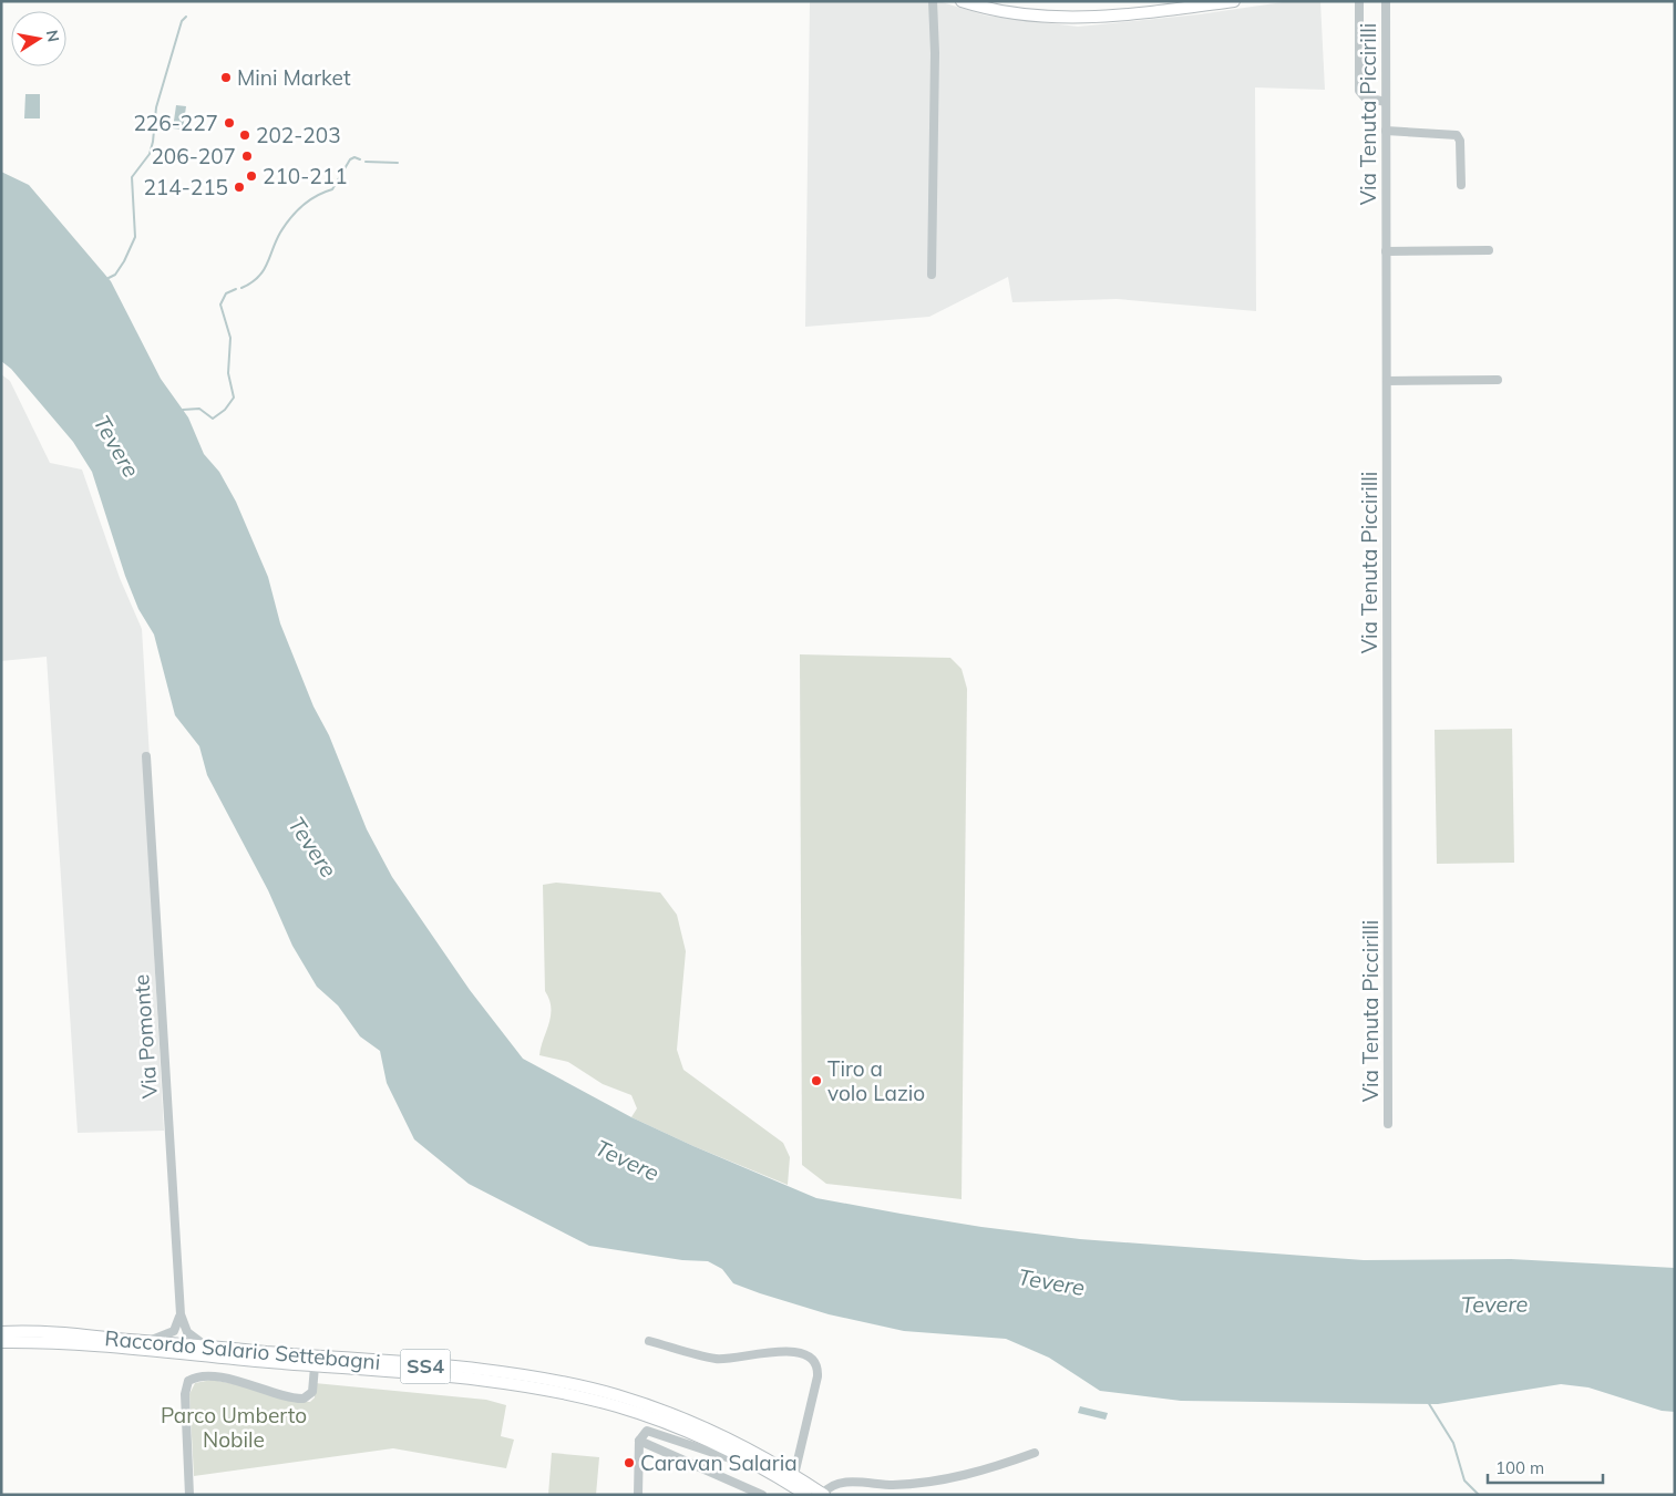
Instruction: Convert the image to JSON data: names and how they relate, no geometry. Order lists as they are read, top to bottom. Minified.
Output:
{"streets":{"main road":["Raccordo Salario Settebagni","SS4"],"street":["Via Tenuta Piccirilli","Via Pomonte"]},"crossings":[["Via Pomonte","Raccordo Salario Settebagni"]],"water":["Tevere"],"parks":["Parco Umberto Nobile"],"places":["Mini Market","226-227","202-203","206-207","210-211","214-215","Tiro a volo Lazio","Caravan Salaria"],"scale_bar":"100 m","north":"right"}
